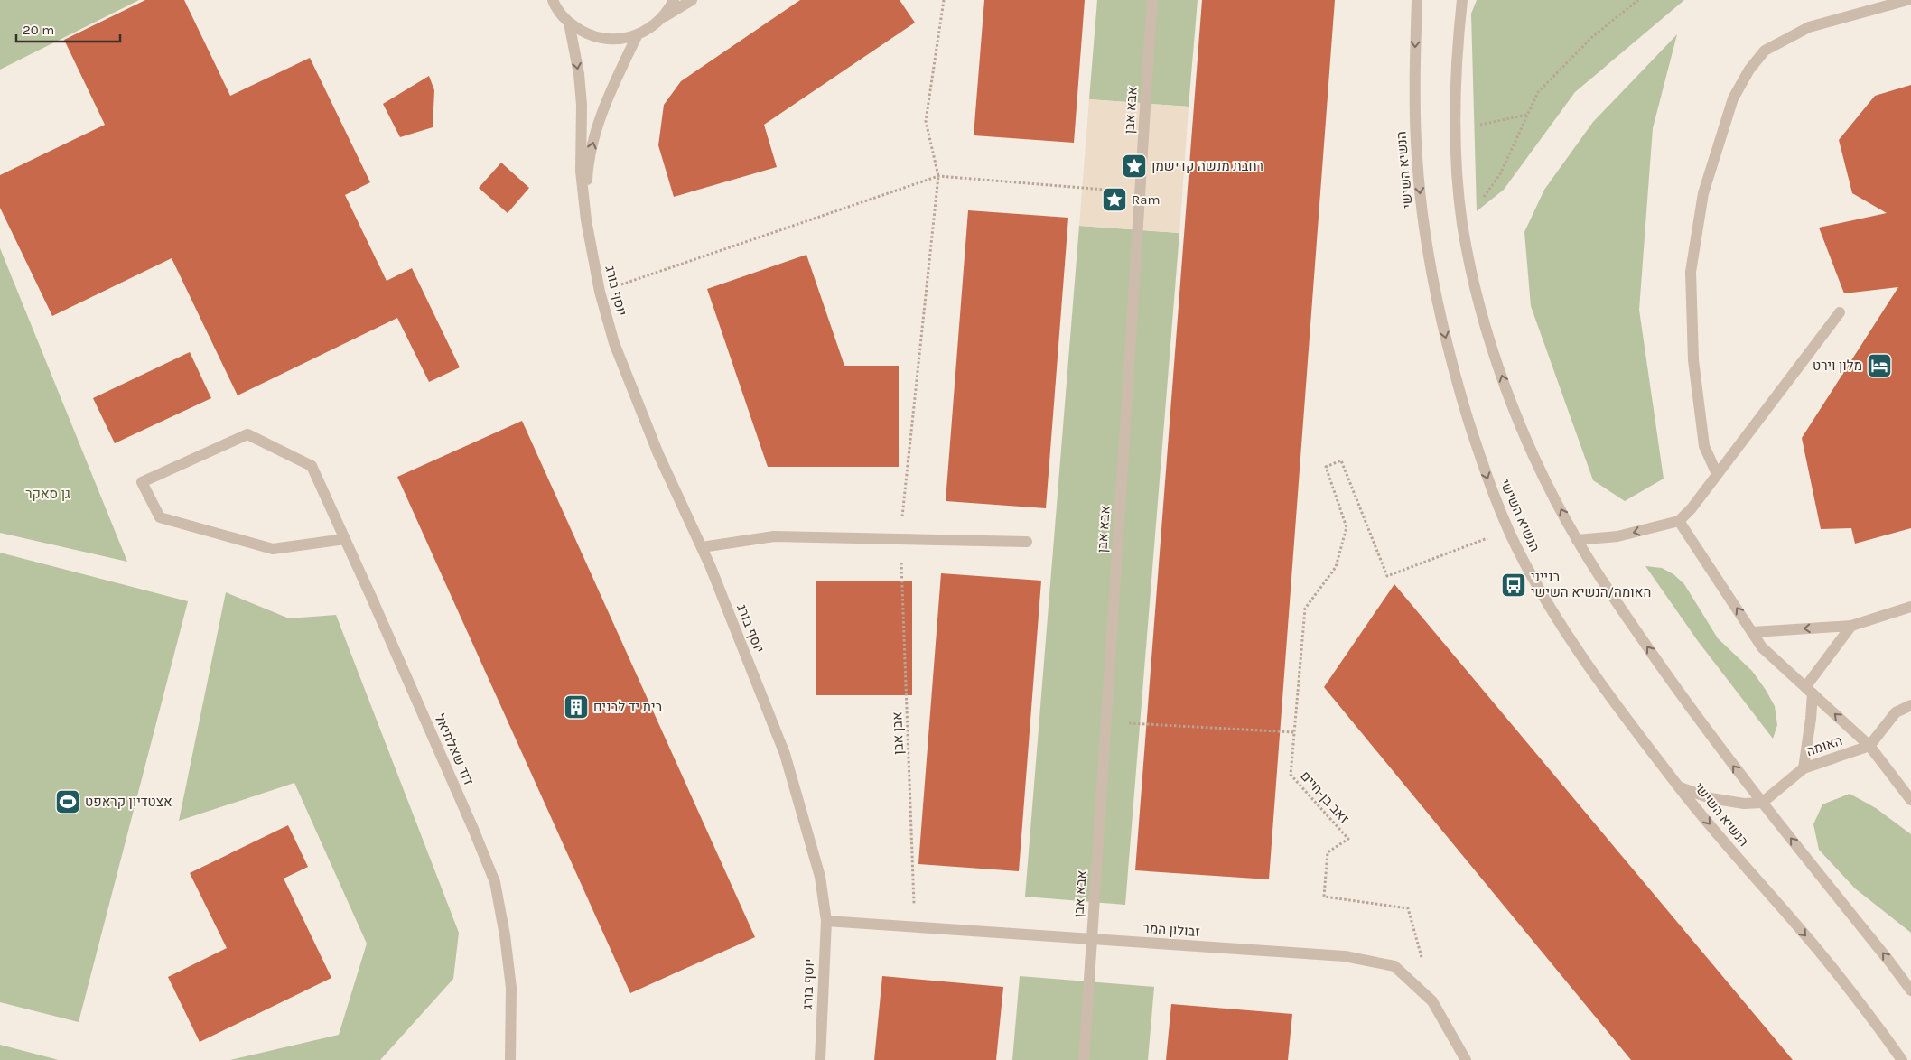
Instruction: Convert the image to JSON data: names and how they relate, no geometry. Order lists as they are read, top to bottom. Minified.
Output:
{"streets":{"street":["אבא אבן","הנשיא השישי","יוסף בורג","האומה","דוד שאלתיאל","זבולון המר"],"path":["אבן אבן","זאב בן-חיים"]},"crossings":[["אבא אבן","זבולון המר"],["הנשיא השישי","זאב בן-חיים"],["יוסף בורג","זבולון המר"],["אבן אבן","זבולון המר"]],"parks":["גן סאקר"],"places":{"place":["רחבת מנשה קדישמן","Ram"],"hotel":["מלון וירט"],"bus stop":["בנייני האומה/הנשיא השישי"],"building":["בית יד לבנים"],"sports":["אצטדיון קראפט"]},"scale_bar":"20 m"}
